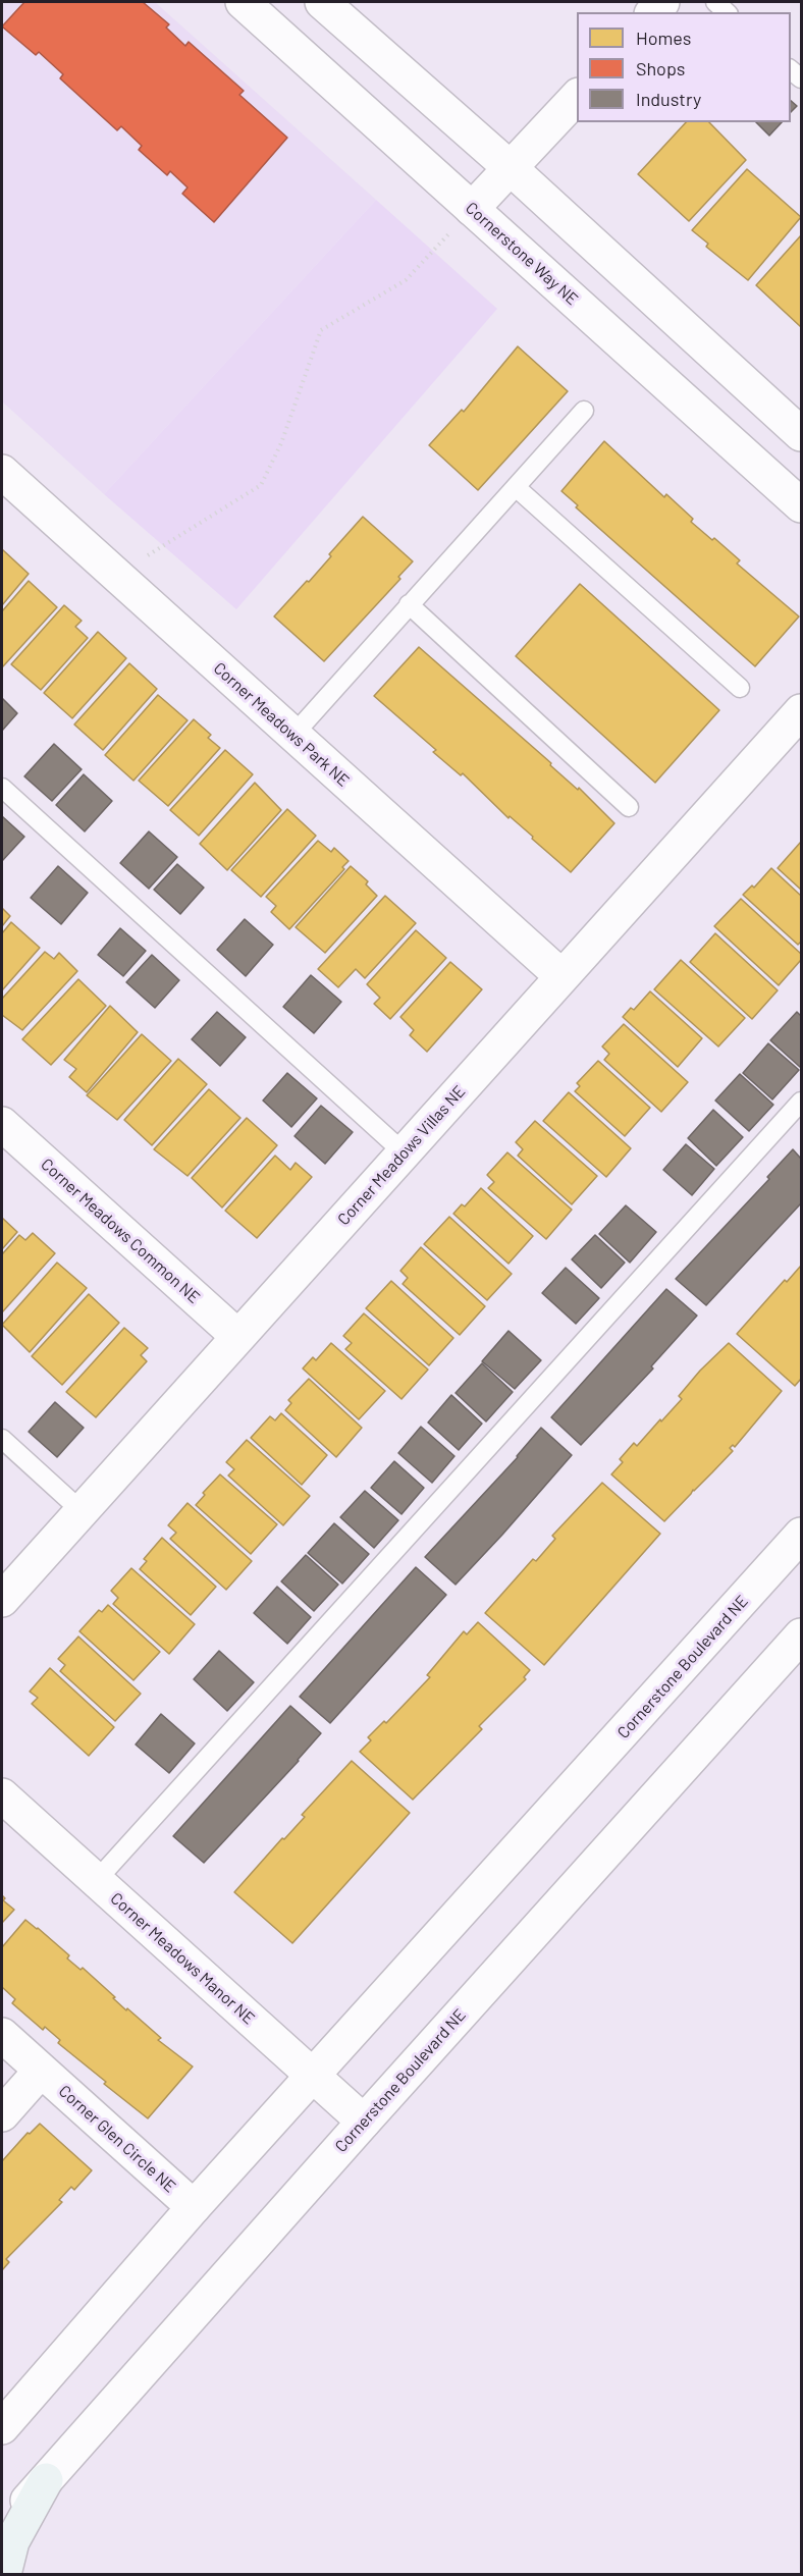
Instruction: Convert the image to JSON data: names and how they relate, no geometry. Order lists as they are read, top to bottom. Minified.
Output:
{"streets":{"street":["Cornerstone Way NE","Corner Meadows Park NE","Corner Meadows Villas NE","Corner Meadows Common NE","Cornerstone Boulevard NE","Corner Meadows Manor NE","Corner Glen Circle NE"]},"crossings":[["Corner Meadows Park NE","Corner Meadows Villas NE"],["Corner Meadows Villas NE","Corner Meadows Common NE"],["Cornerstone Boulevard NE","Corner Meadows Manor NE"],["Cornerstone Boulevard NE","Corner Glen Circle NE"]],"legend":["Homes","Shops","Industry"]}
